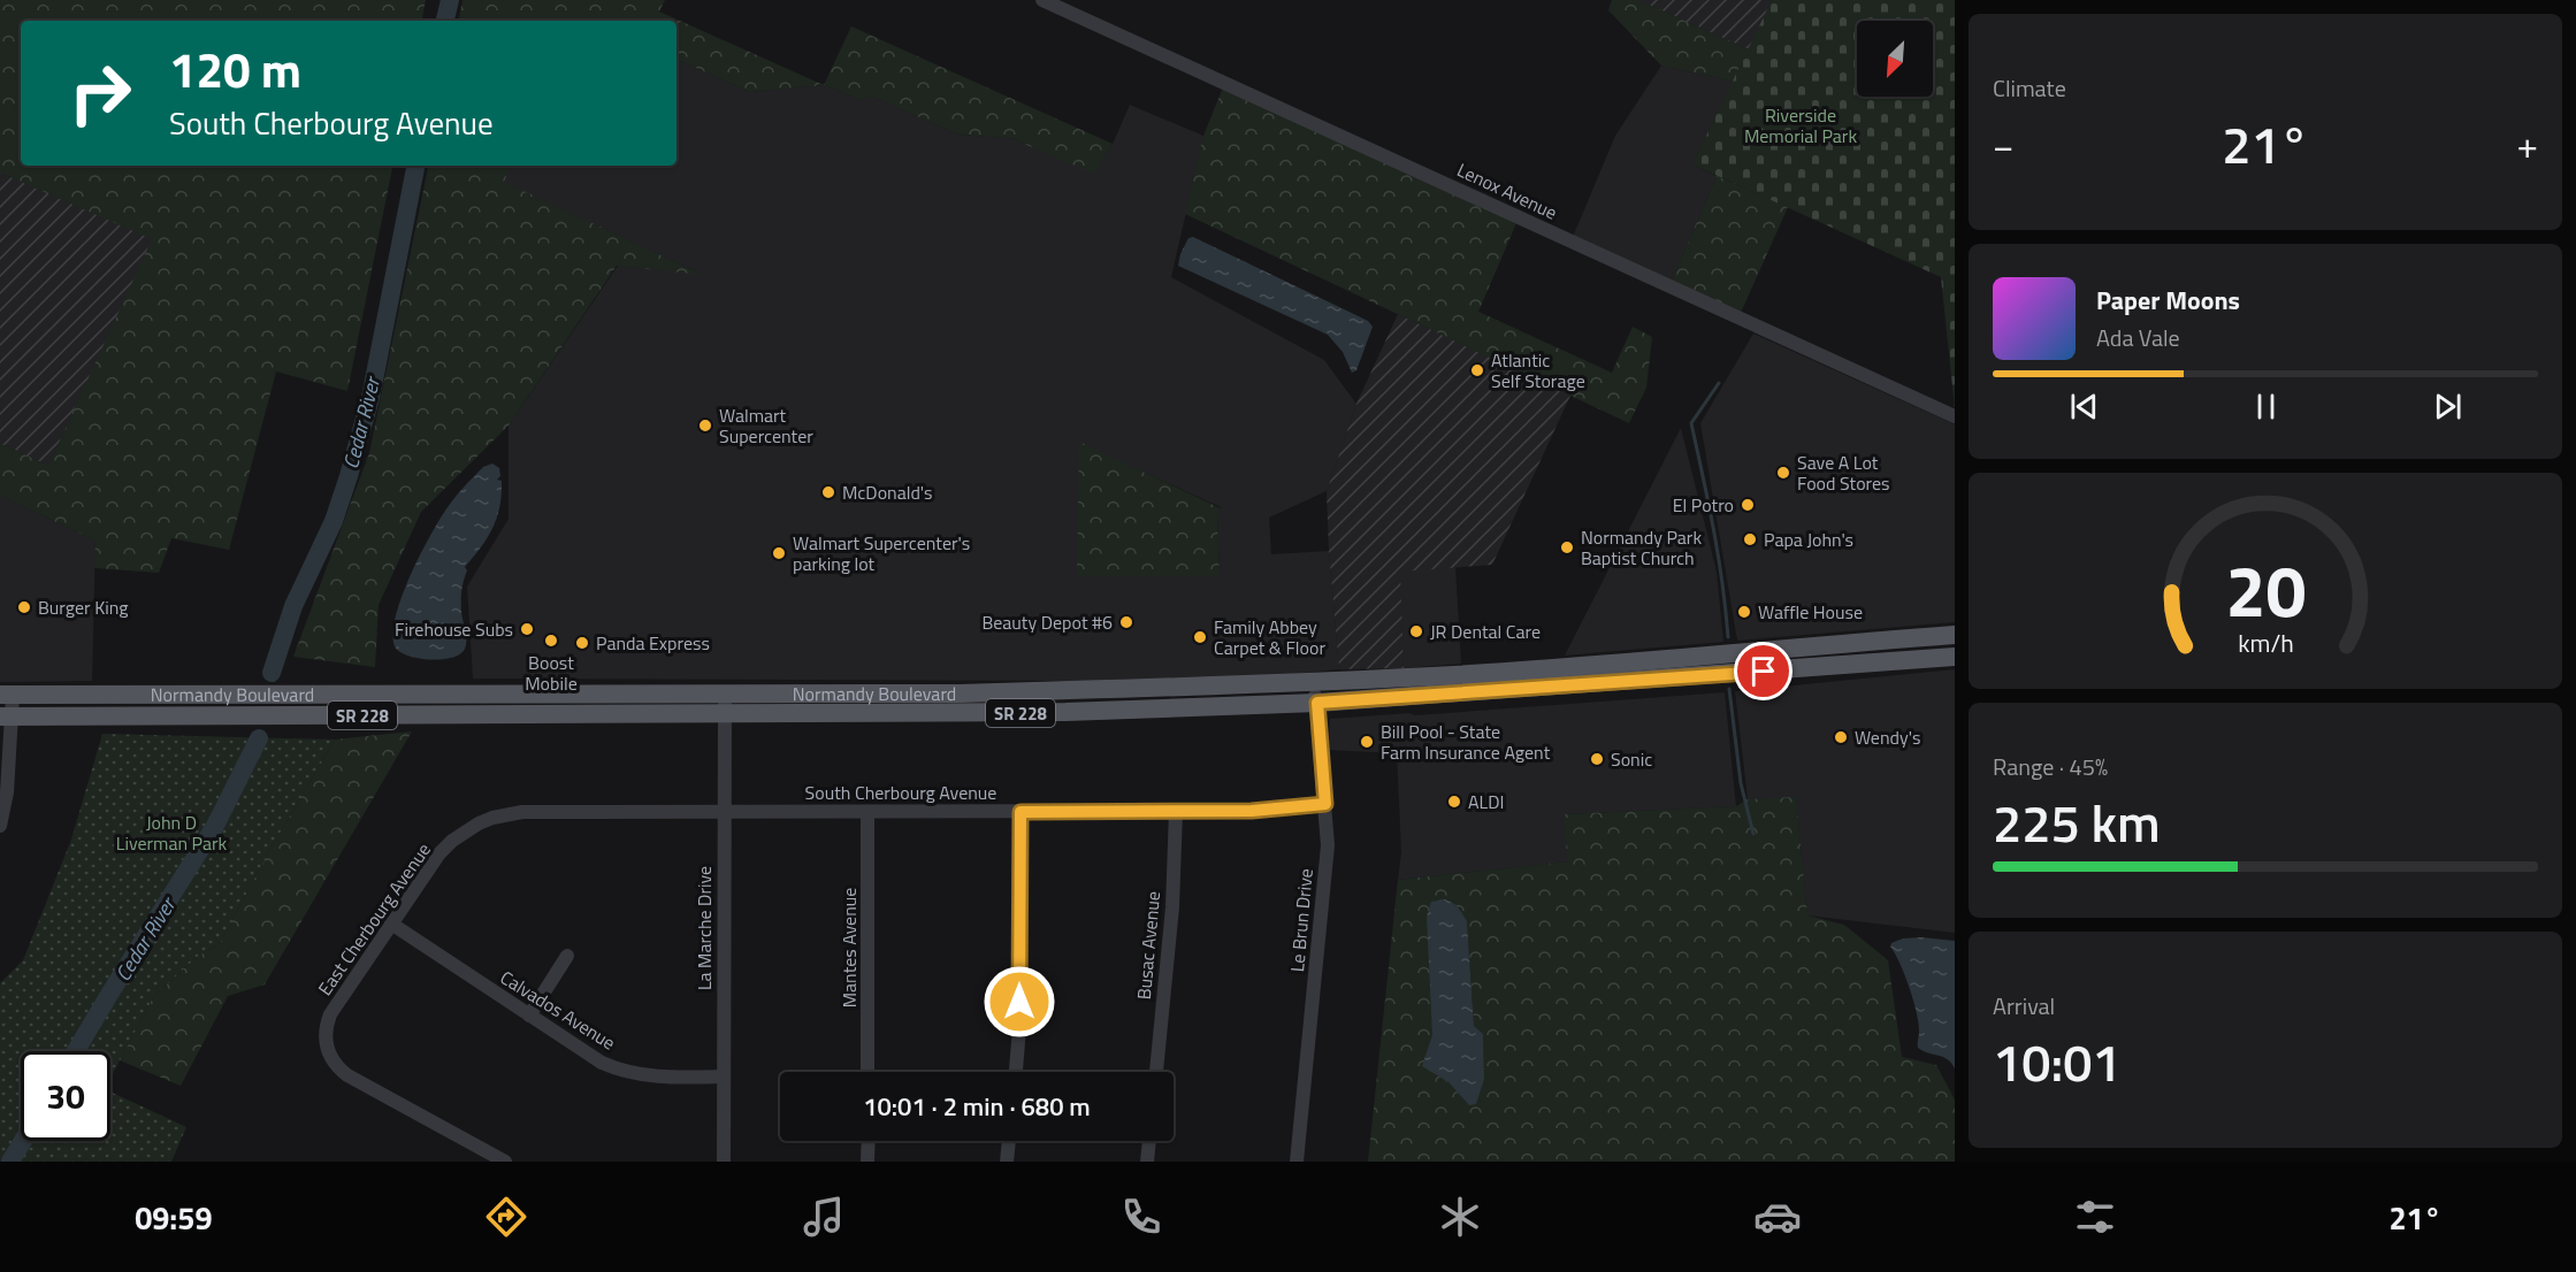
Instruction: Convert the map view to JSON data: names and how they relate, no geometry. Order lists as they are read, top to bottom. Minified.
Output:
{"streets":{"main road":["Normandy Boulevard","SR 228"],"street":["Lenox Avenue","South Cherbourg Avenue","East Cherbourg Avenue","Le Brun Drive","La Marche Drive","Busac Avenue","Mantes Avenue","Calvados Avenue"]},"crossings":[["Normandy Boulevard","Le Brun Drive"],["Normandy Boulevard","La Marche Drive"],["South Cherbourg Avenue","East Cherbourg Avenue"],["South Cherbourg Avenue","Le Brun Drive"],["South Cherbourg Avenue","La Marche Drive"],["South Cherbourg Avenue","Busac Avenue"],["South Cherbourg Avenue","Mantes Avenue"],["East Cherbourg Avenue","Calvados Avenue"],["La Marche Drive","Calvados Avenue"]],"water":["Cedar River"],"parks":["Riverside Memorial Park","John D Liverman Park"],"places":["Atlantic Self Storage","Walmart Supercenter","Save A Lot Food Stores","McDonald's","El Potro","Papa John's","Normandy Park Baptist Church","Walmart Supercenter's parking lot","Burger King","Waffle House","Beauty Depot #6","Firehouse Subs","JR Dental Care","Family Abbey Carpet & Floor","Boost Mobile","Panda Express","Wendy's","Bill Pool - State Farm Insurance Agent","Sonic","ALDI"],"north":"bottom left","page":{"tile":["Climate",["Range · 45%","225 km"],["Arrival","10:01"]],"turn":["120 m","South Cherbourg Avenue"],"heat":["−","21°","+"],"song":["Paper Moons","Ada Vale"],"limit":"30","trip":"10:01 · 2 min · 680 m","tabs":["09:59","21°"],"gauge":["20","km/h"]}}
